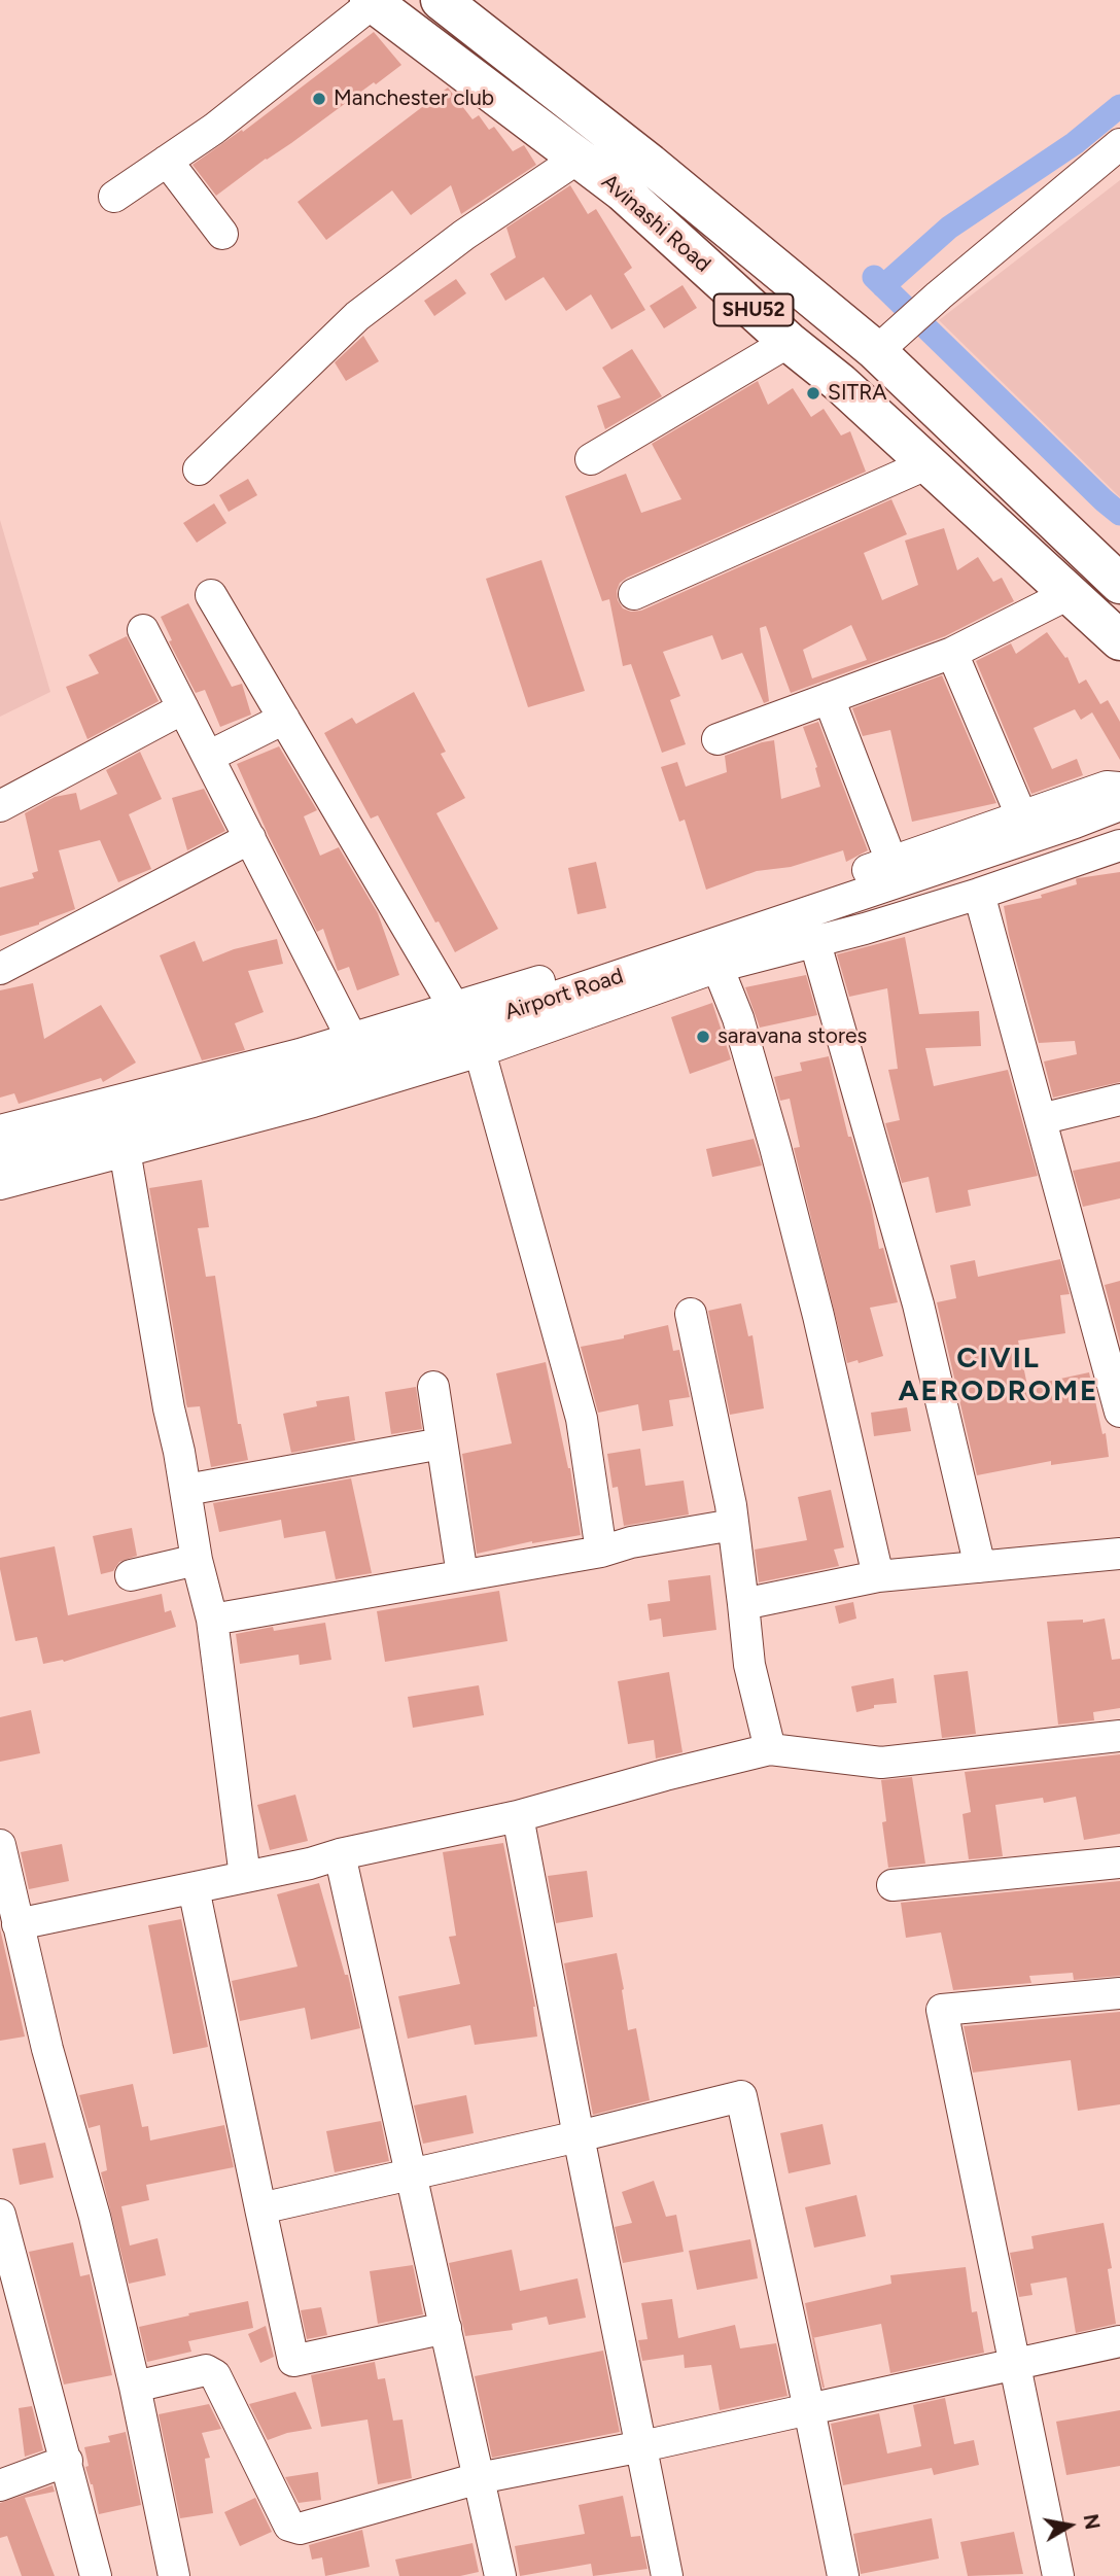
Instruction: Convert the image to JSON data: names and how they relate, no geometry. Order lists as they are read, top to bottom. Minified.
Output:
{"streets":{"main road":["Avinashi Road","SHU52"],"street":["Airport Road"]},"districts":["CIVIL AERODROME"],"places":["Manchester club","SITRA","saravana stores"],"north":"right"}
